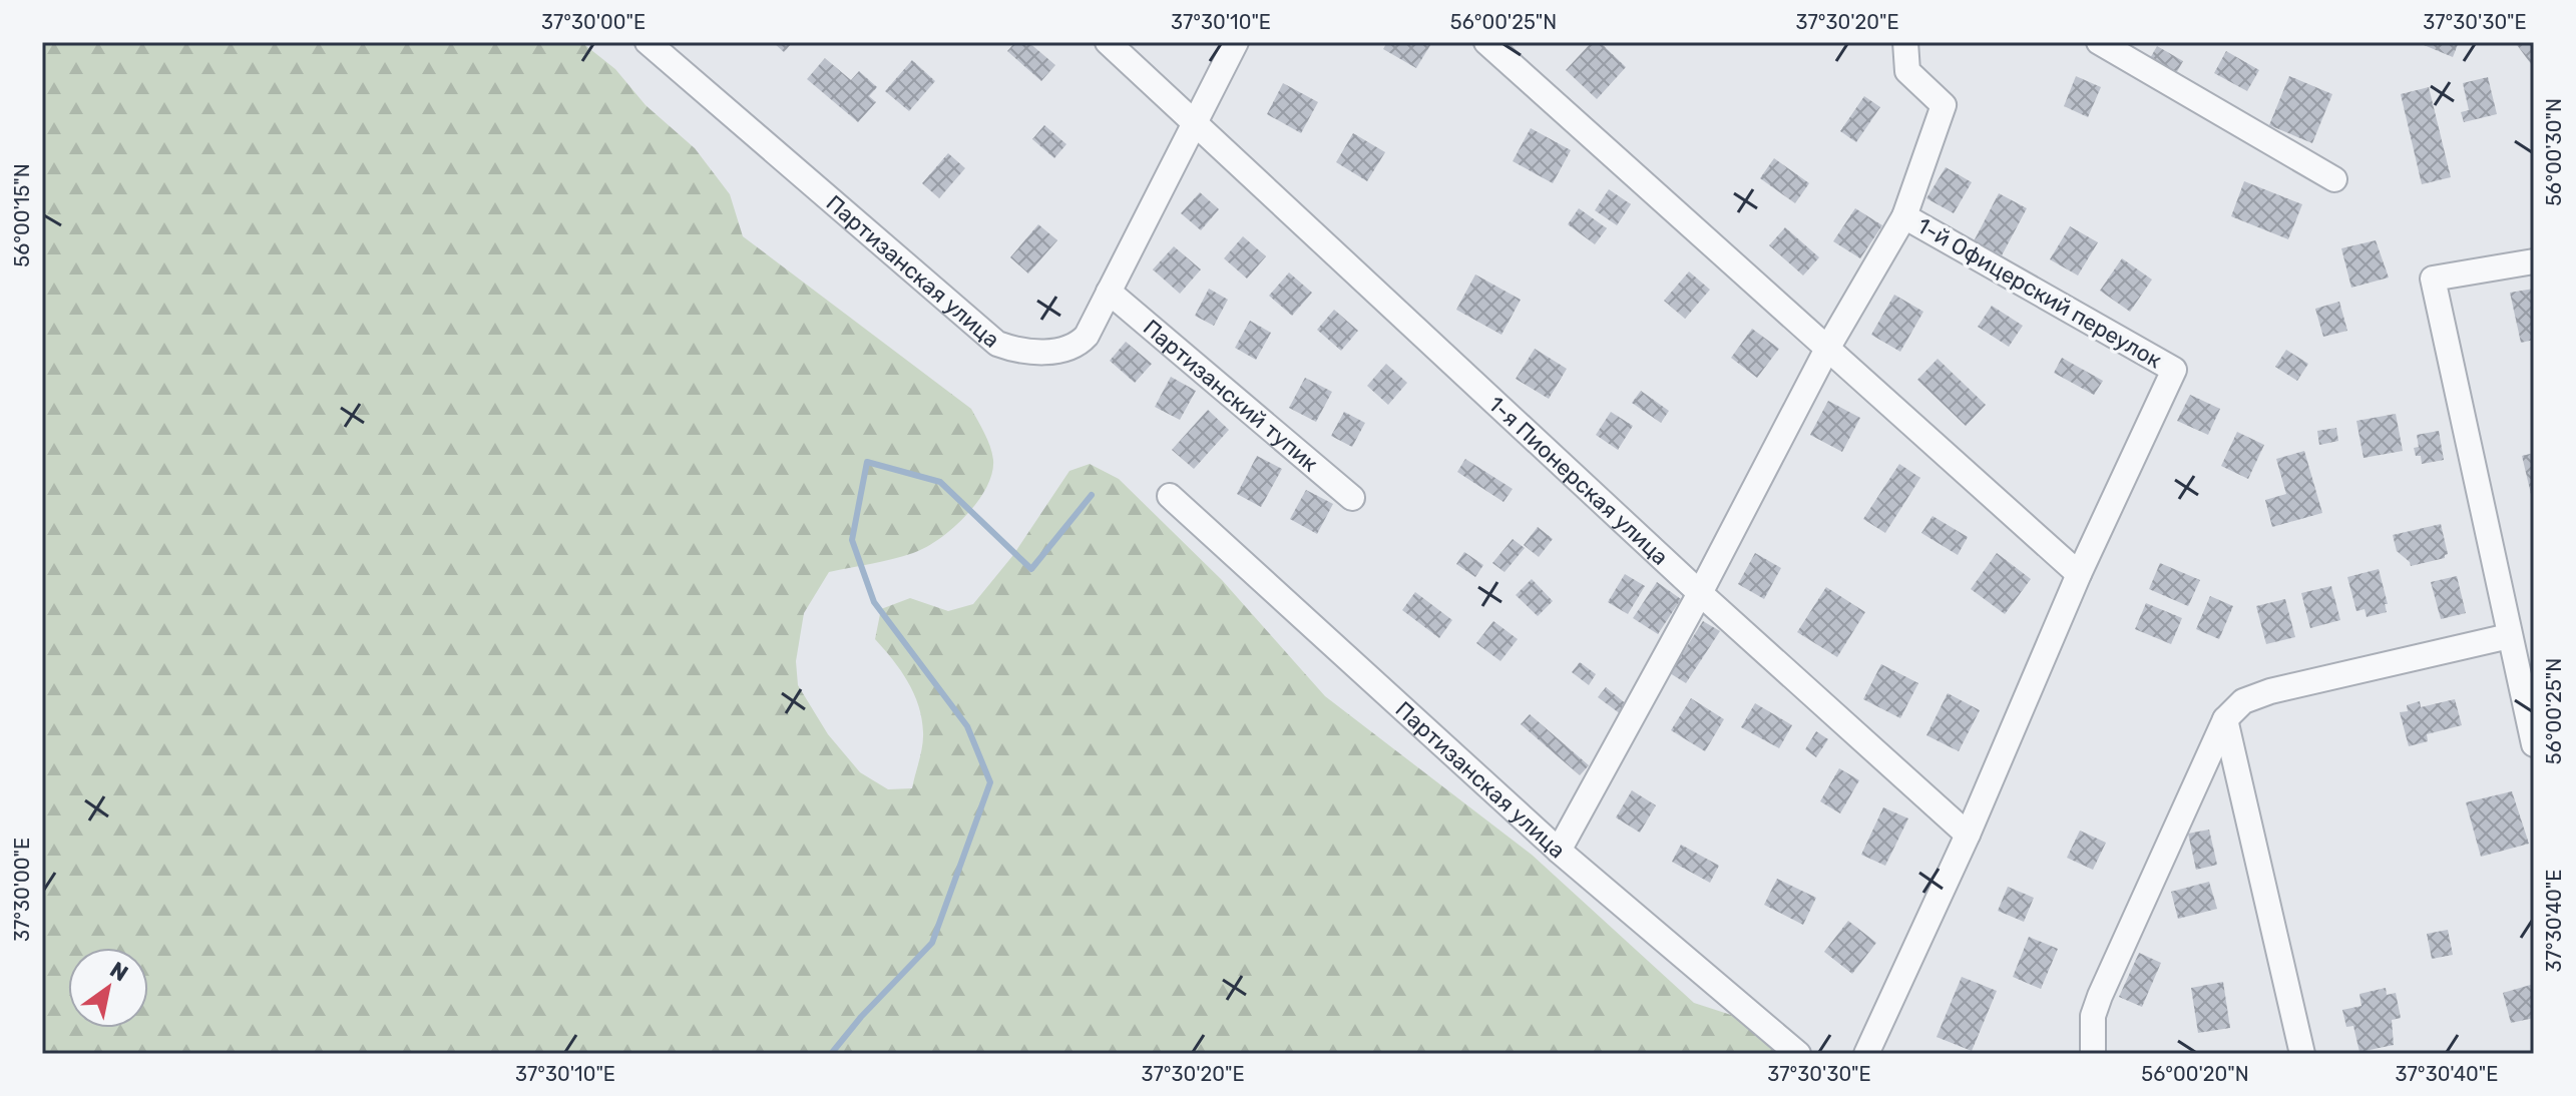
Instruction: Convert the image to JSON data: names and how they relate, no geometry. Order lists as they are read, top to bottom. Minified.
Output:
{"streets":{"street":["Партизанская улица","1-й Офицерский переулок","Партизанский тупик","1-я Пионерская улица"]},"crossings":[["Партизанская улица","Партизанский тупик"],["Партизанская улица","1-я Пионерская улица"]],"north":"top right","coordinates":["37°30'00\"E","37°30'10\"E","56°00'25\"N","37°30'20\"E","37°30'30\"E","56°00'30\"N","56°00'15\"N","37°30'40\"E","56°00'20\"N"]}
